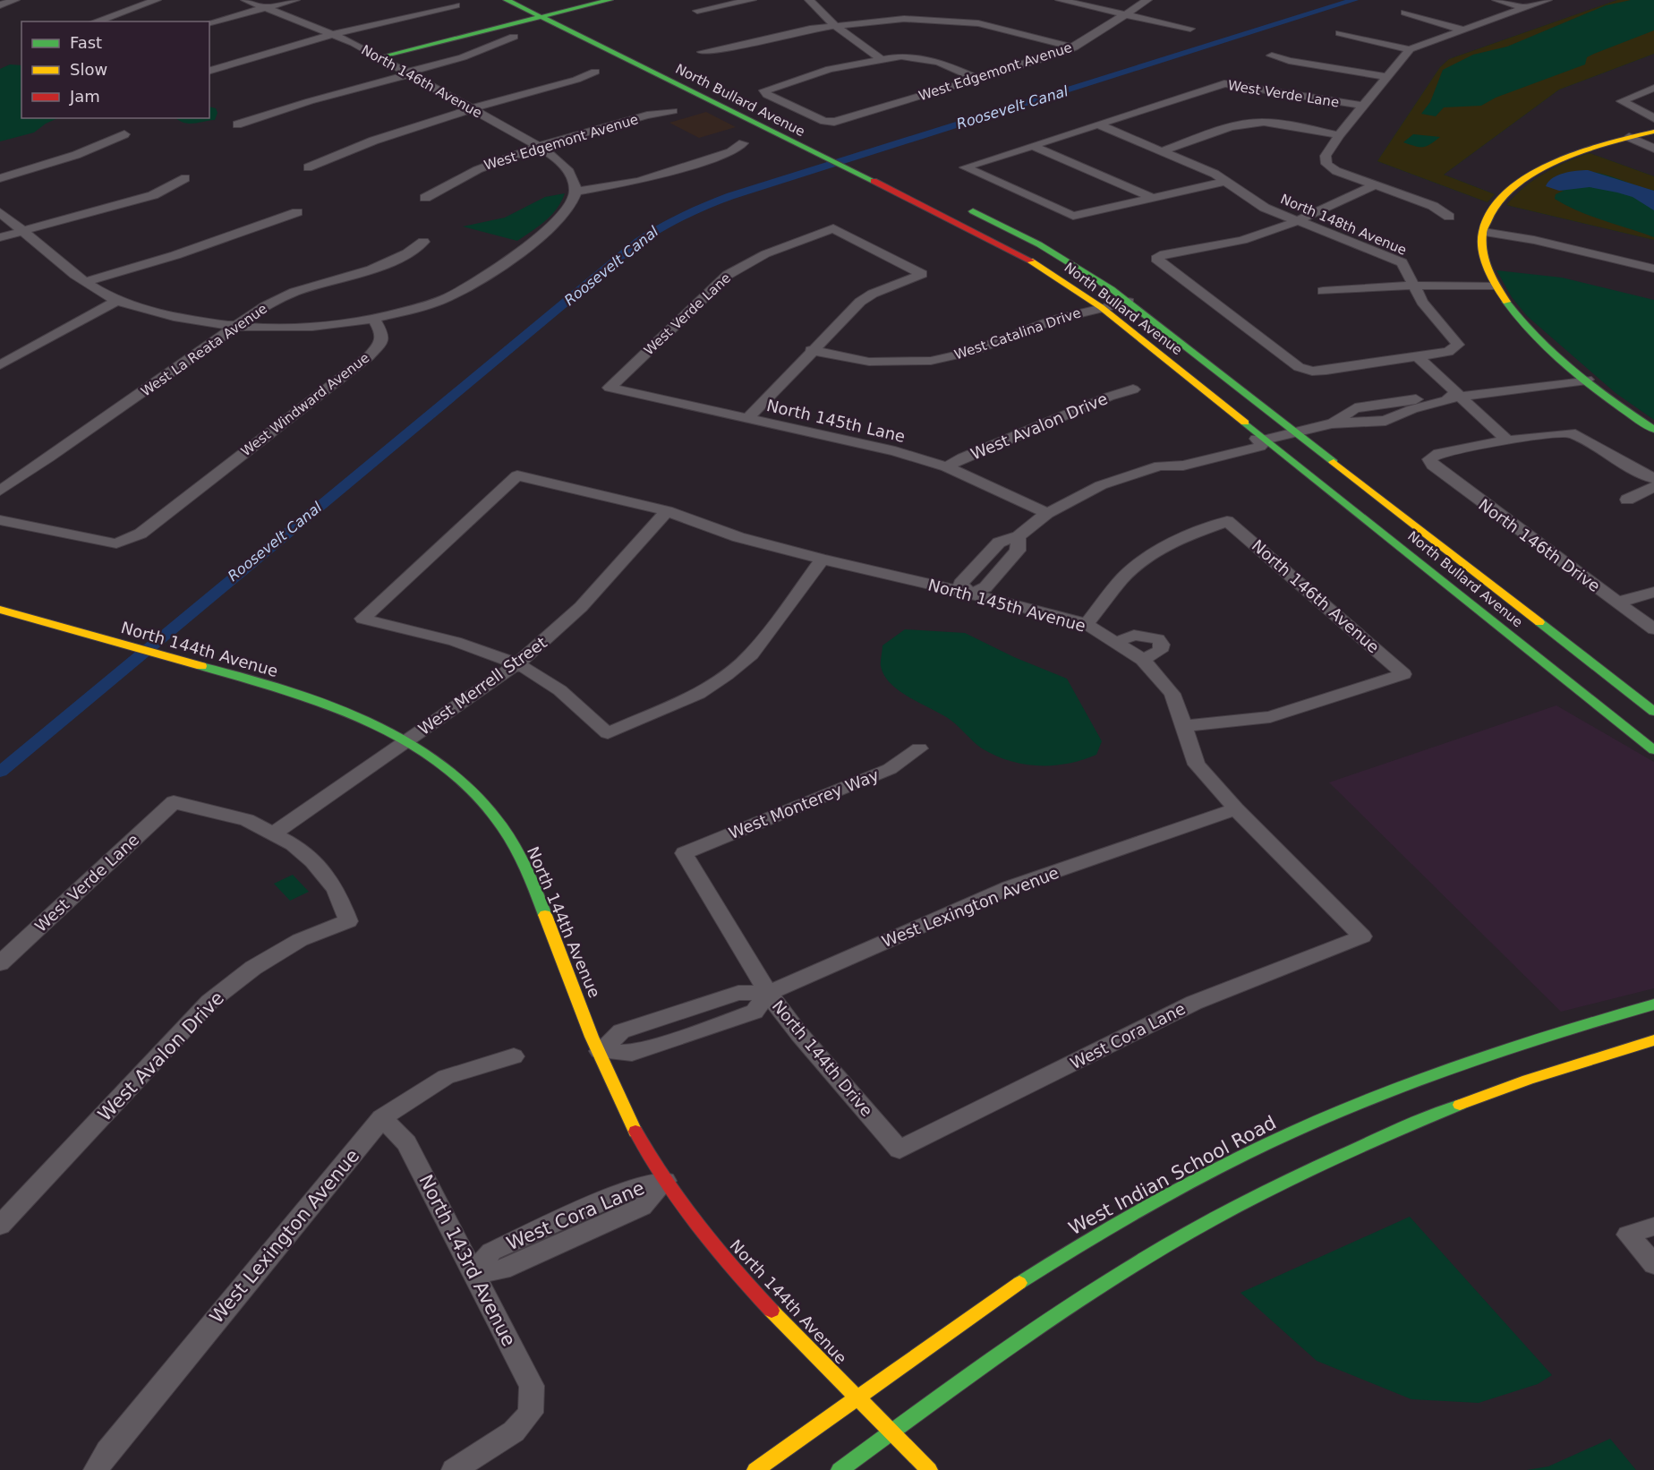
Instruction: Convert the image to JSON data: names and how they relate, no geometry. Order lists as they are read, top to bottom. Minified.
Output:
{"streets":{"main road":["North Bullard Avenue","North 144th Avenue","West Indian School Road"],"street":["West Edgemont Avenue","North 146th Avenue","West Verde Lane","North 148th Avenue","West Catalina Drive","West La Reata Avenue","West Windward Avenue","North 145th Lane","West Avalon Drive","North 146th Drive","North 145th Avenue","West Merrell Street","West Monterey Way","West Lexington Avenue","West Cora Lane","North 144th Drive","North 143rd Avenue"]},"crossings":[["West Edgemont Avenue","North 146th Avenue"],["North 146th Avenue","North 145th Avenue"],["West Verde Lane","North 148th Avenue"],["West Verde Lane","West Catalina Drive"],["West Verde Lane","North 145th Lane"],["West Verde Lane","West Avalon Drive"],["West Verde Lane","West Merrell Street"],["North Bullard Avenue","West Catalina Drive"],["North 145th Lane","West Avalon Drive"],["West Avalon Drive","West Merrell Street"],["North 145th Avenue","West Merrell Street"],["North 145th Avenue","West Lexington Avenue"],["North 145th Avenue","West Cora Lane"],["North 144th Avenue","West Merrell Street"],["North 144th Avenue","West Lexington Avenue"],["North 144th Avenue","West Cora Lane"],["North 144th Avenue","West Indian School Road"],["West Monterey Way","North 144th Drive"],["West Lexington Avenue","North 144th Drive"],["West Lexington Avenue","North 143rd Avenue"],["West Cora Lane","North 144th Drive"],["West Cora Lane","North 143rd Avenue"]],"water":["Roosevelt Canal"],"legend":["Fast","Slow","Jam"]}
